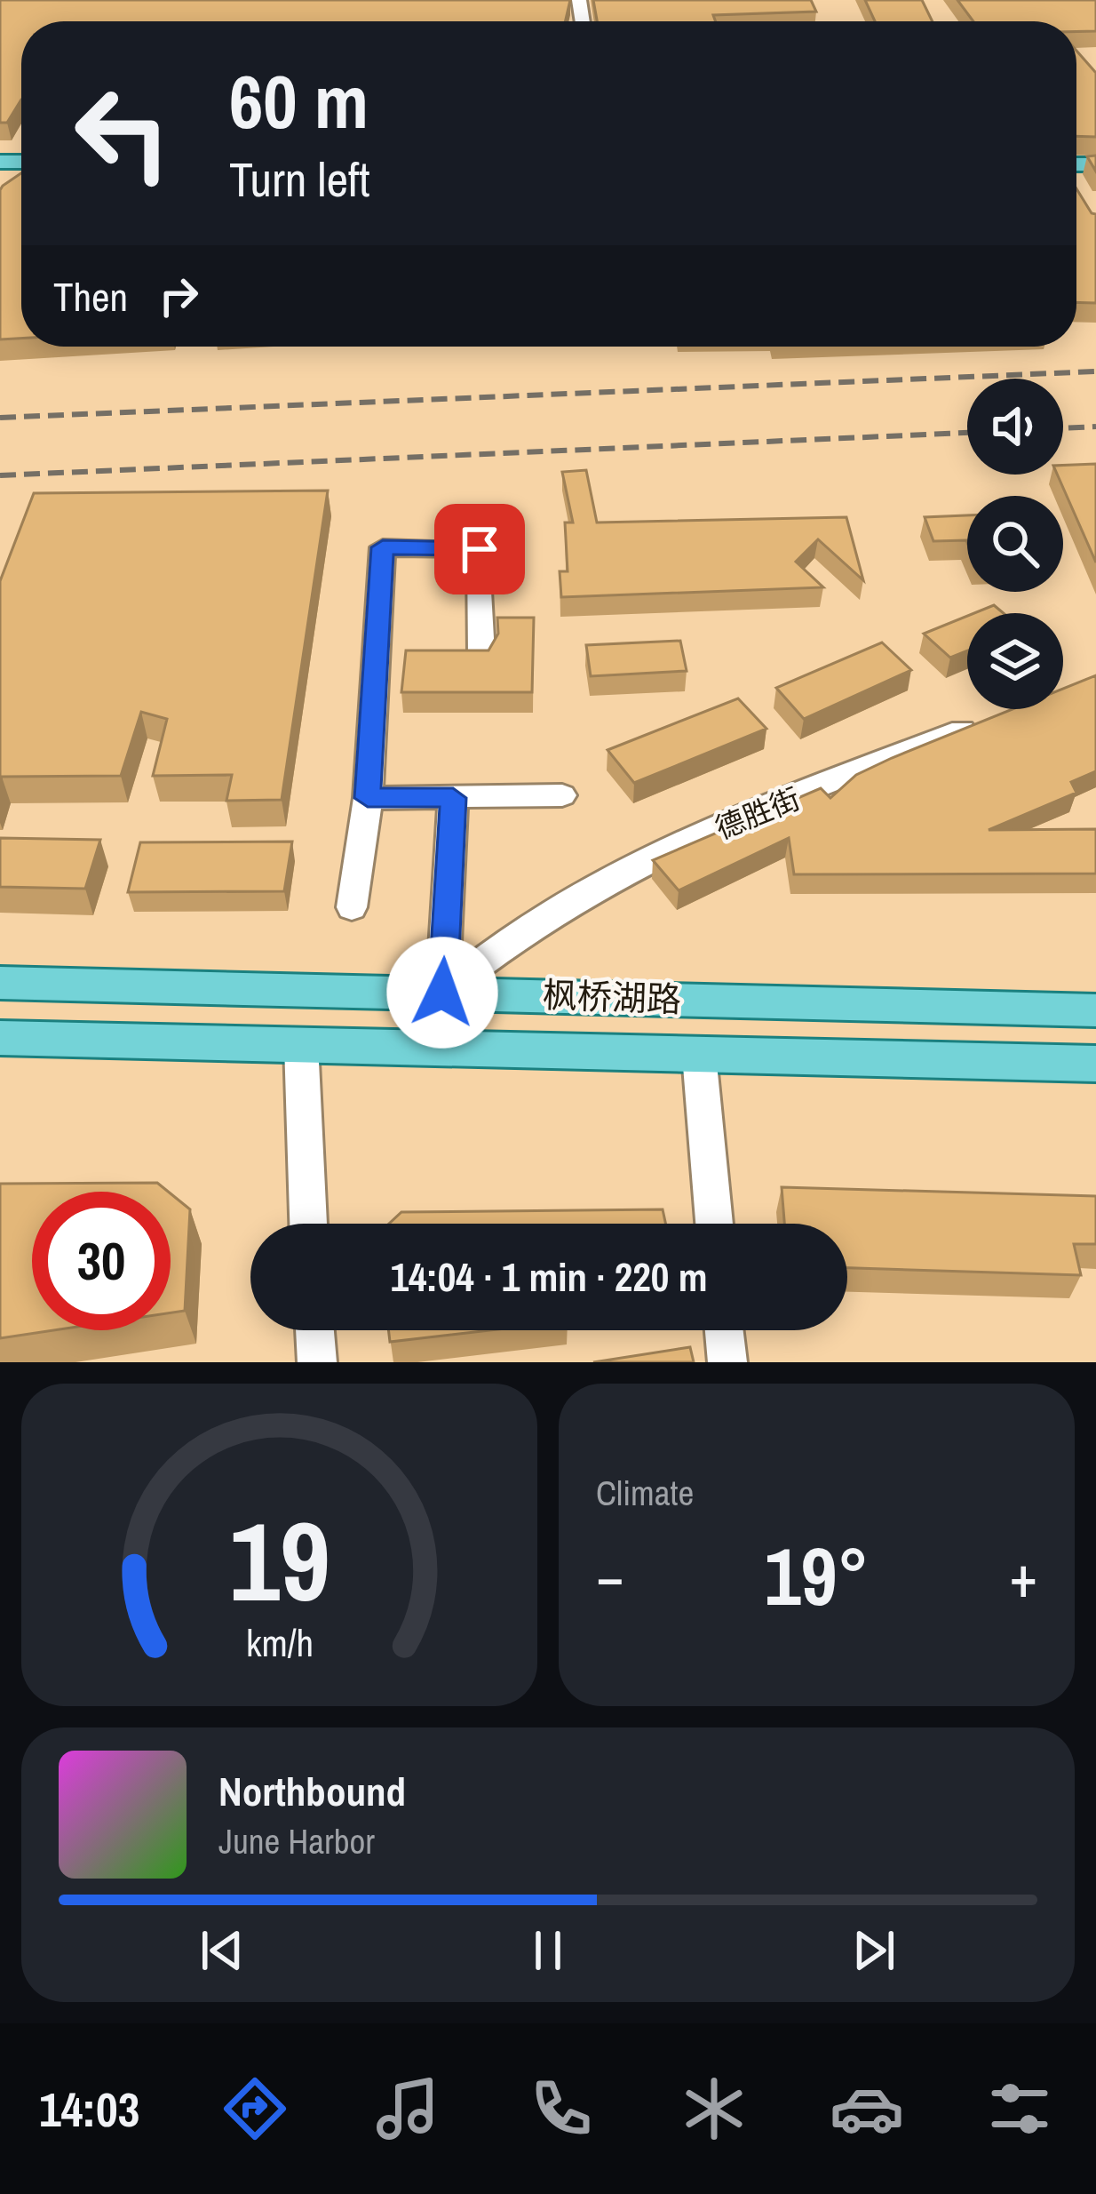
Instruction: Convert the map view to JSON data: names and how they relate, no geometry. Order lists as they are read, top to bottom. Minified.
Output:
{"streets":{"main road":["枫桥湖路"],"street":["德胜街"]},"crossings":[["德胜街","枫桥湖路"]],"page":{"turn":["60 m","Turn left"],"then":"Then","limit":"30","trip":"14:04 · 1 min · 220 m","tile":"Climate","heat":["−","19°","+"],"song":["Northbound","June Harbor"],"tabs":"14:03","gauge":["19","km/h"]}}
